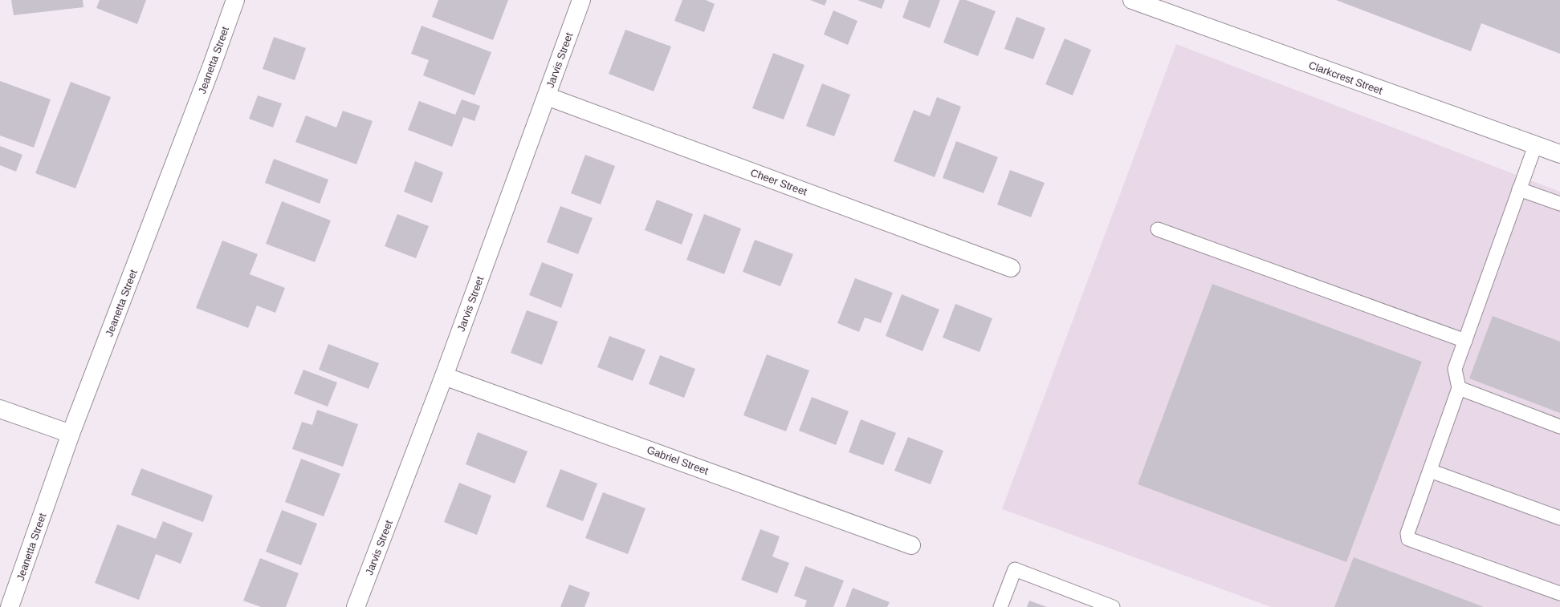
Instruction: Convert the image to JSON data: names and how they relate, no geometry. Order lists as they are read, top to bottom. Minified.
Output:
{"streets":{"street":["Jeanetta Street","Jarvis Street","Clarkcrest Street","Cheer Street","Gabriel Street"]},"crossings":[["Jarvis Street","Cheer Street"],["Jarvis Street","Gabriel Street"]]}
